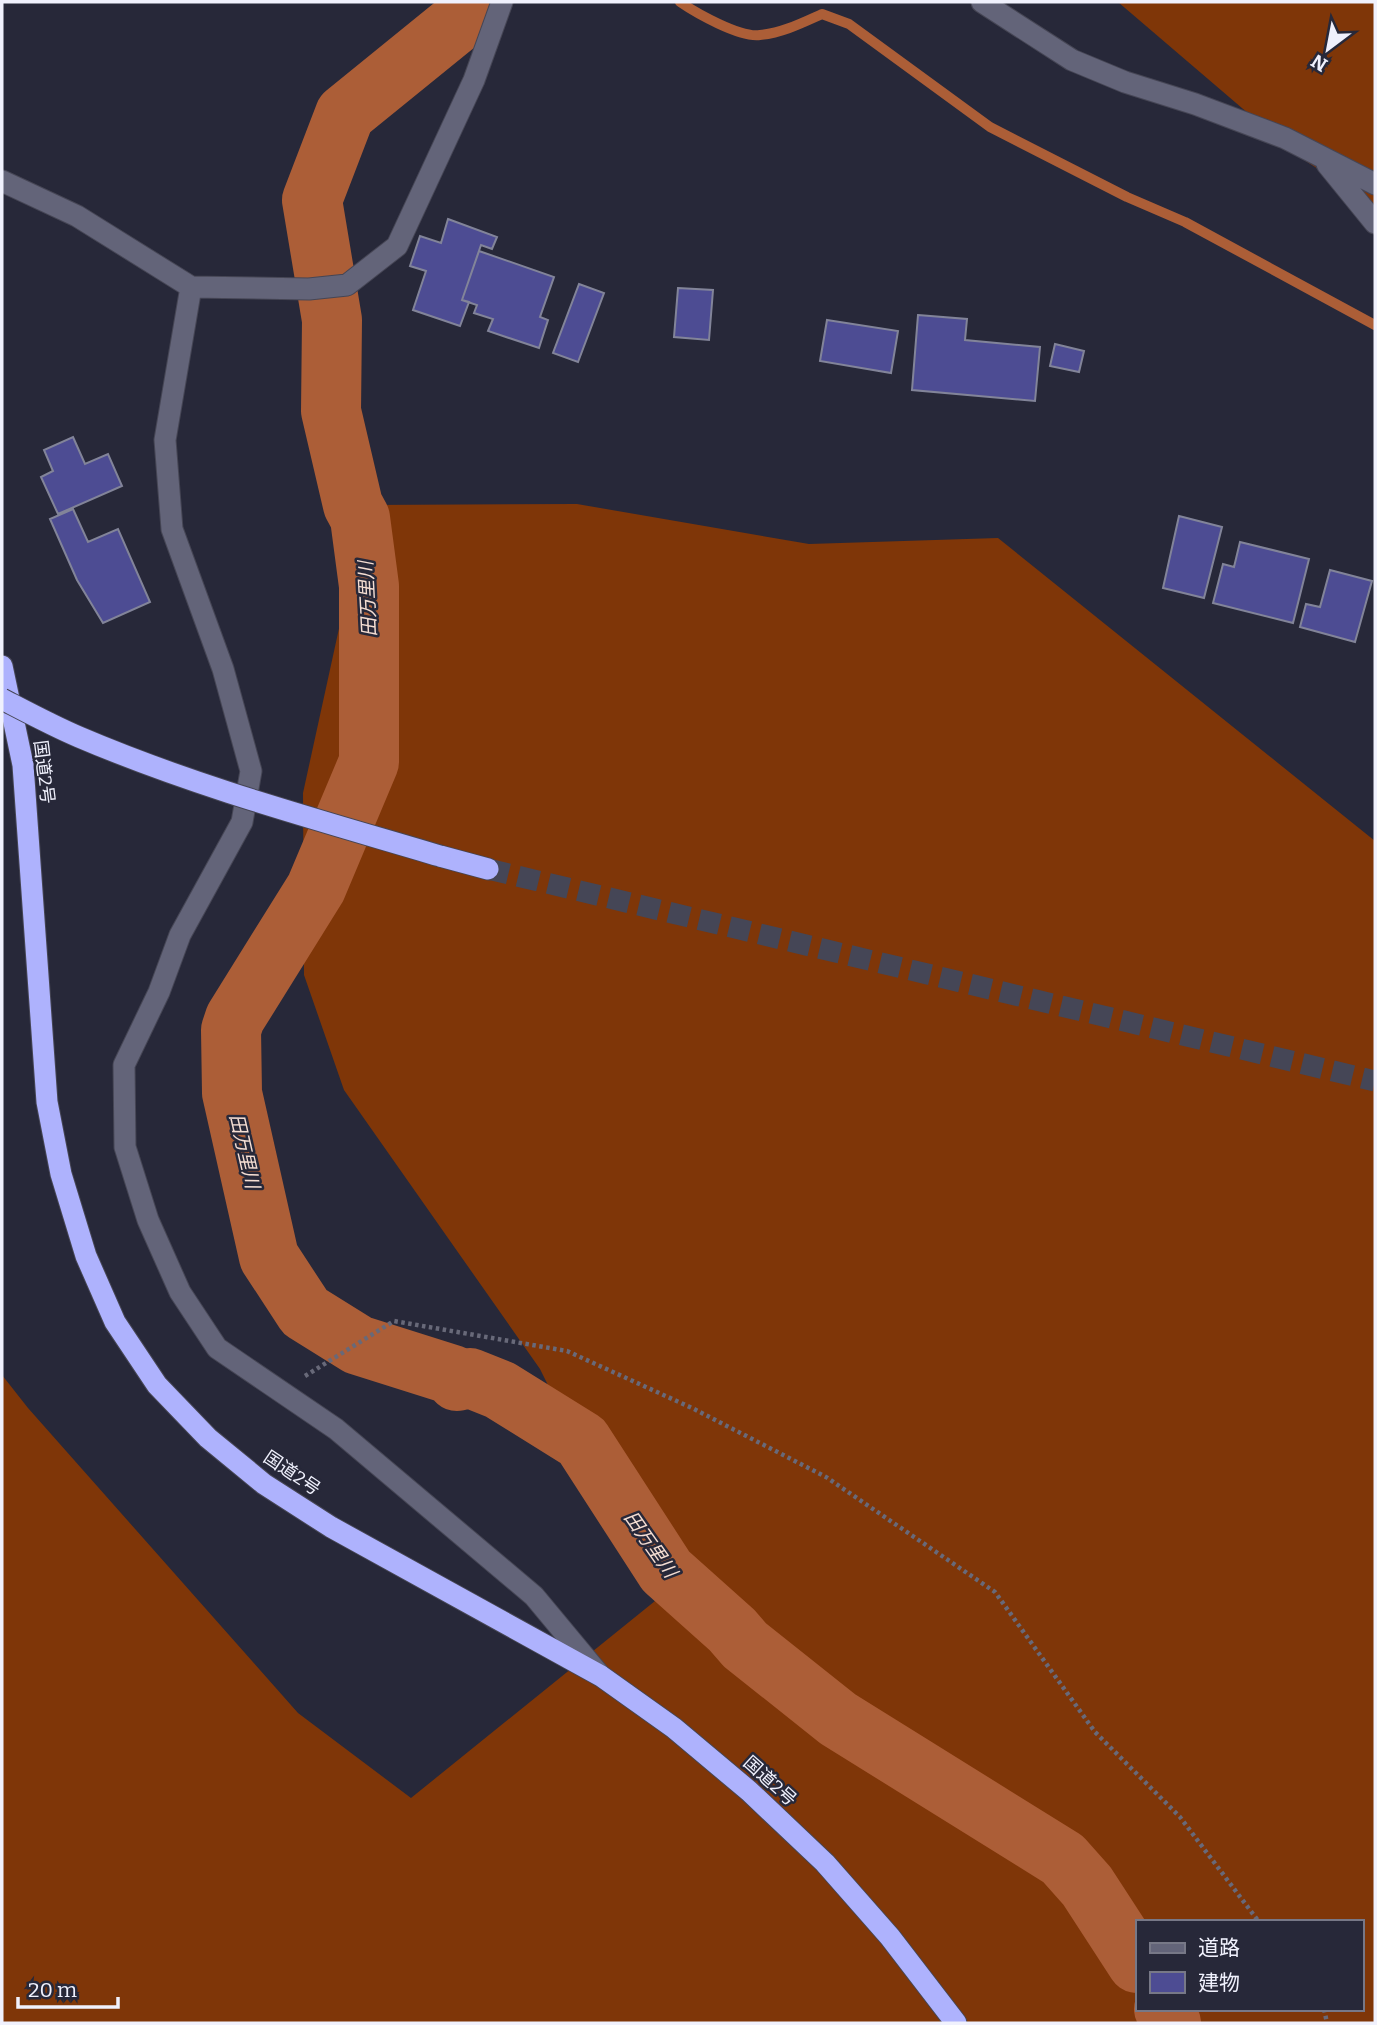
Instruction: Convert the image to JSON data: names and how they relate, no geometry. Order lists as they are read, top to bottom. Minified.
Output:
{"streets":{"highway":["国道2号"]},"water":["田万里川"],"legend":["道路","建物"],"scale_bar":"20 m","north":"bottom left"}
